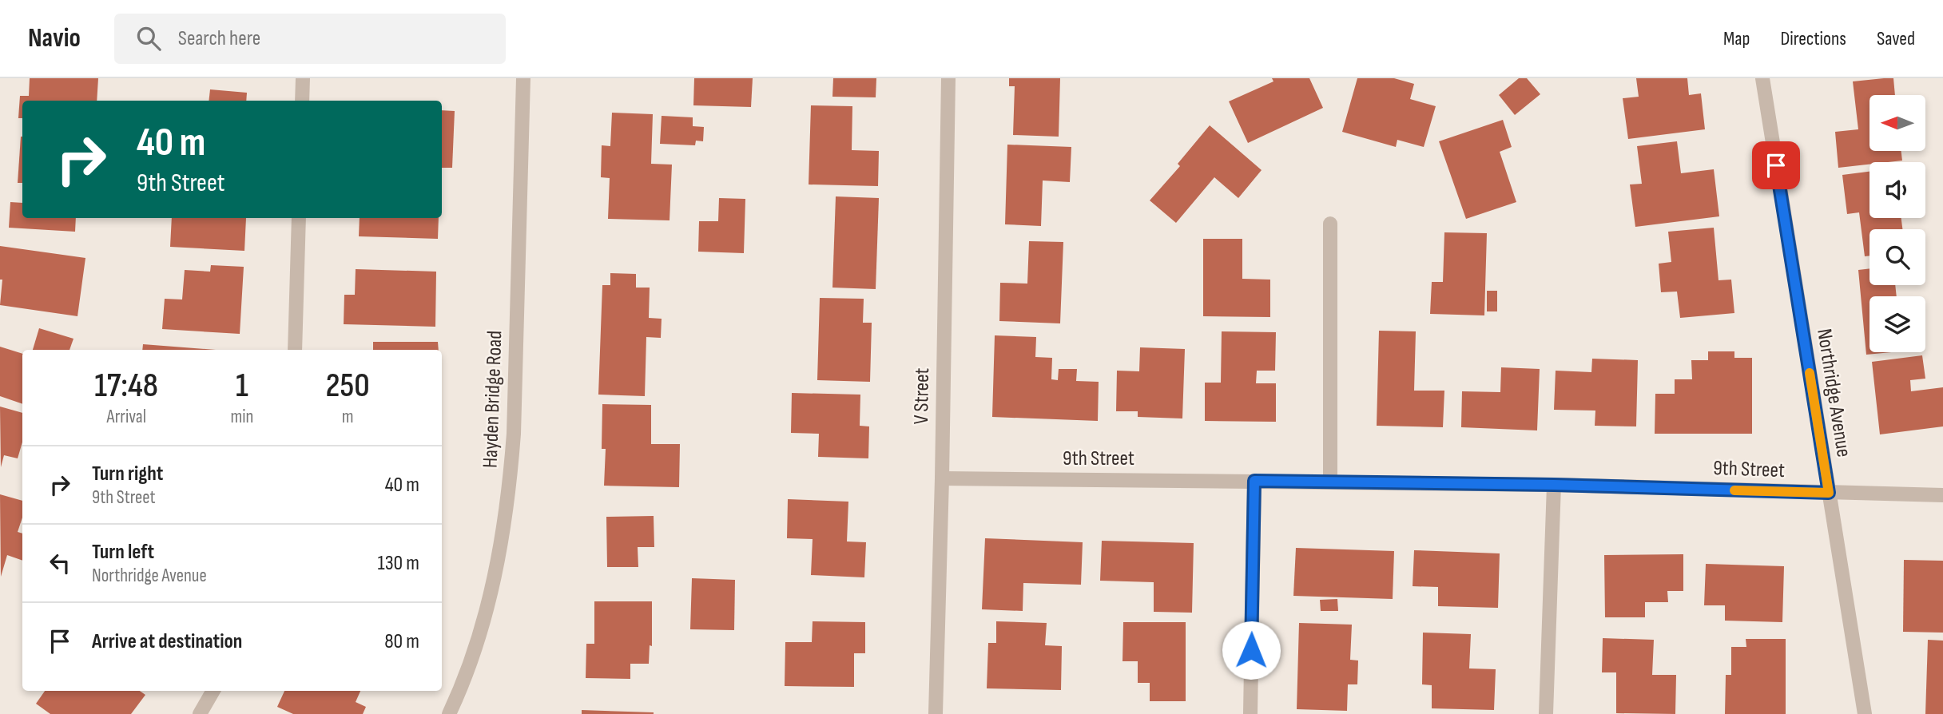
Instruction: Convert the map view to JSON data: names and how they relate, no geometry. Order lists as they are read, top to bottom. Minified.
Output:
{"streets":{"street":["Northridge Avenue","V Street","Hayden Bridge Road","9th Street"]},"crossings":[["Northridge Avenue","9th Street"],["V Street","9th Street"]],"north":"left","page":{"header":"Navio","search":"Search here","nav":["Map","Directions","Saved"],"turn":["40 m","9th Street"],"eta":["17:48","Arrival","1","min","250","m"],"list":[{"name":"Turn right","note":"9th Street","value":"40 m"},{"name":"Turn left","note":"Northridge Avenue","value":"130 m"},{"name":"Arrive at destination","value":"80 m"}]}}
